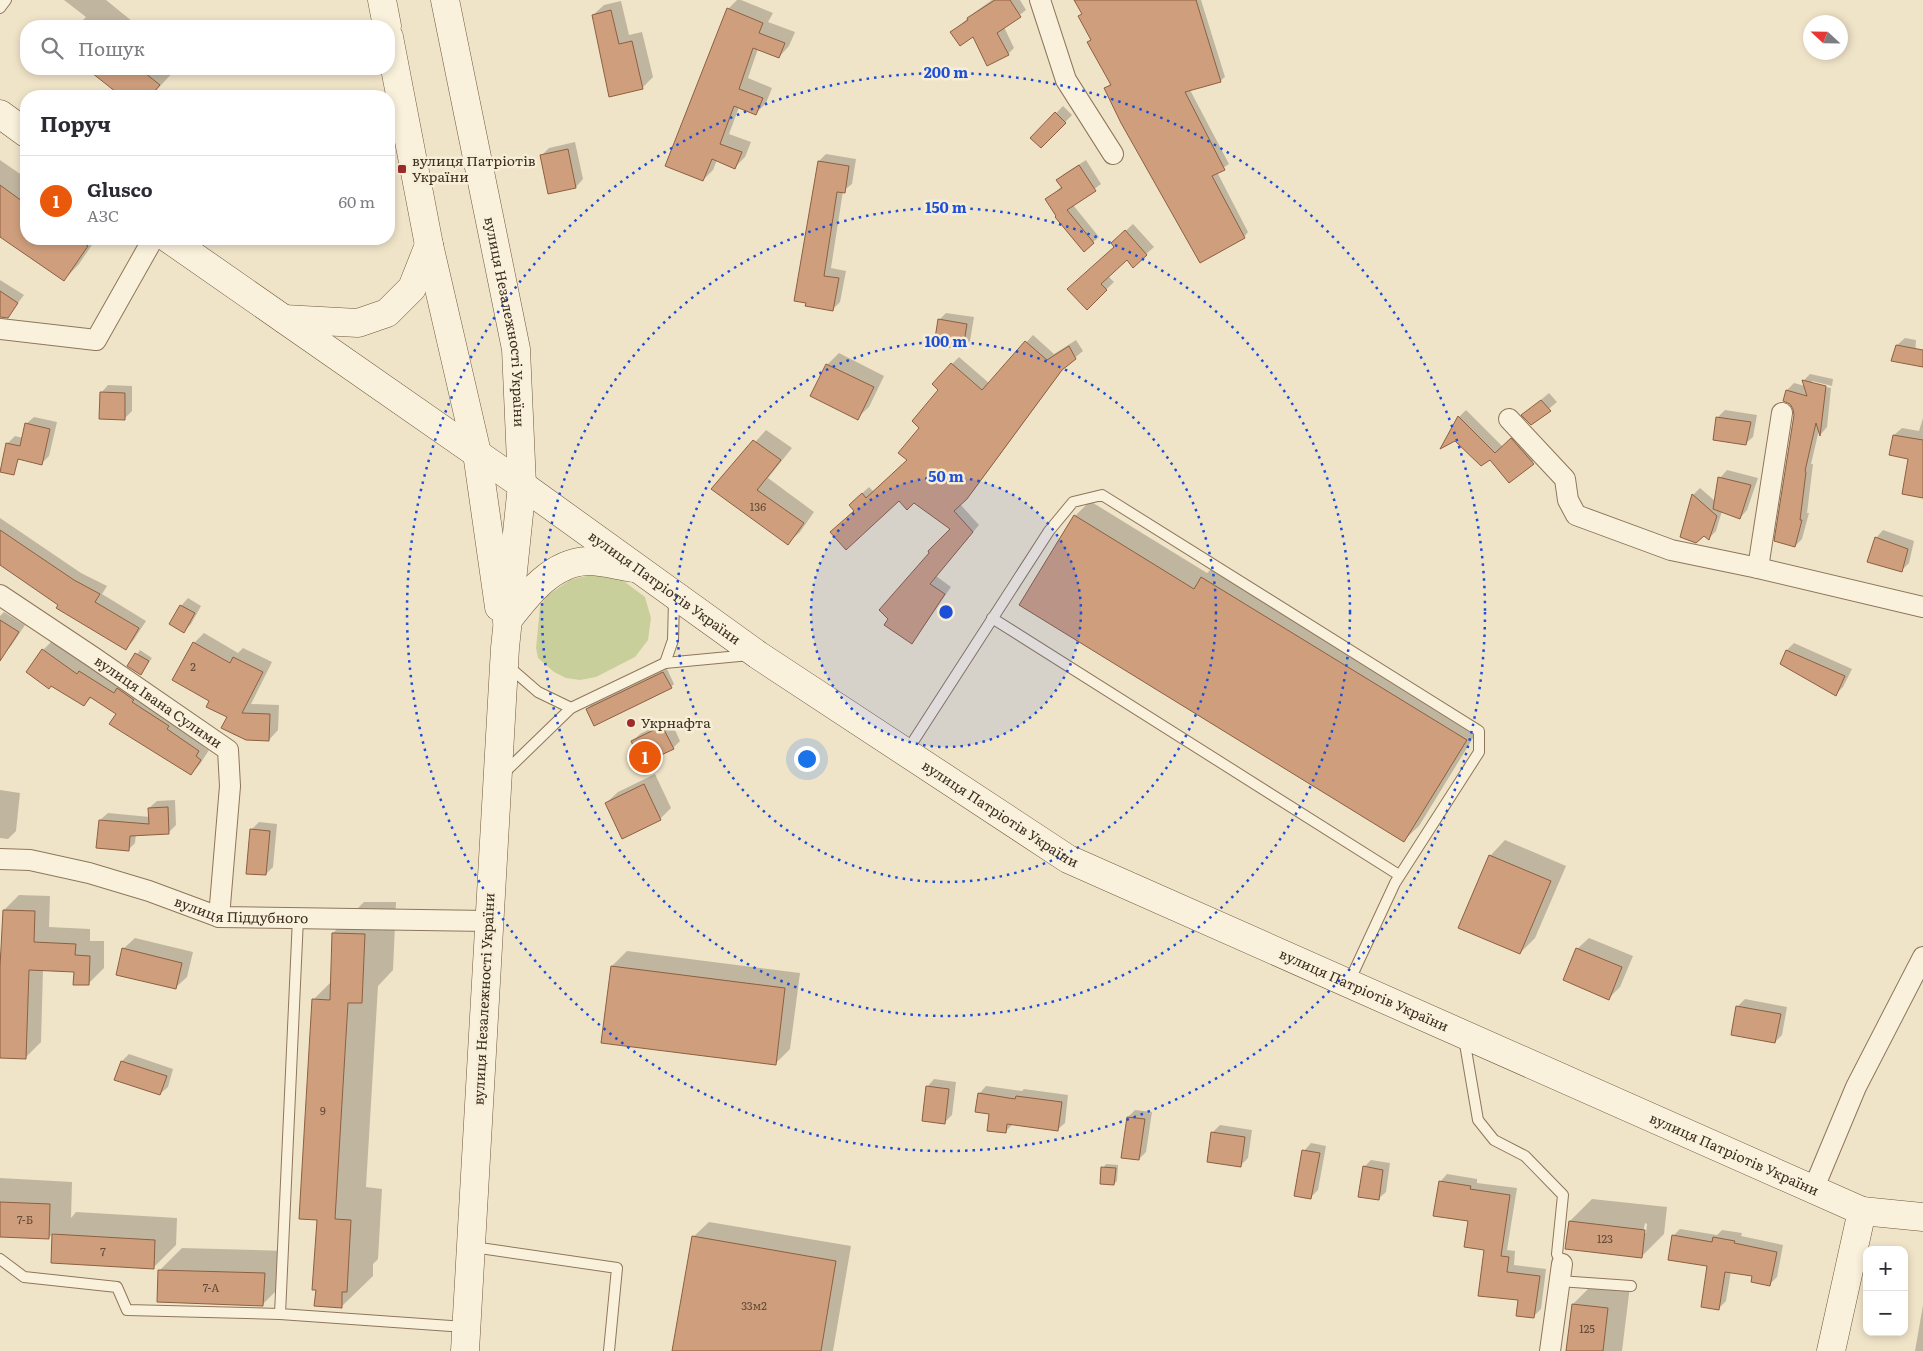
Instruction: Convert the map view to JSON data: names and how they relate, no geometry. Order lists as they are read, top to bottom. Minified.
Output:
{"streets":{"main road":["вулиця Незалежності України","вулиця Патріотів України"],"street":["вулиця Івана Сулими","вулиця Піддубного"]},"crossings":[["вулиця Незалежності України","вулиця Патріотів України"],["вулиця Незалежності України","вулиця Піддубного"],["вулиця Івана Сулими","вулиця Піддубного"]],"places":{"transit":["вулиця Патріотів України"],"other":["Укрнафта"]},"house_numbers":["136","2","9","7-Б","123","7","7-А","33м2","125"],"north":"left","page":{"search":"Пошук","heading":"Поруч","list":[{"mark":"1","name":"Glusco","note":"АЗС","value":"60 m"}],"pins":"1","map_buttons":["+","−"]},"rings":["200 m","150 m","100 m","50 m"]}
